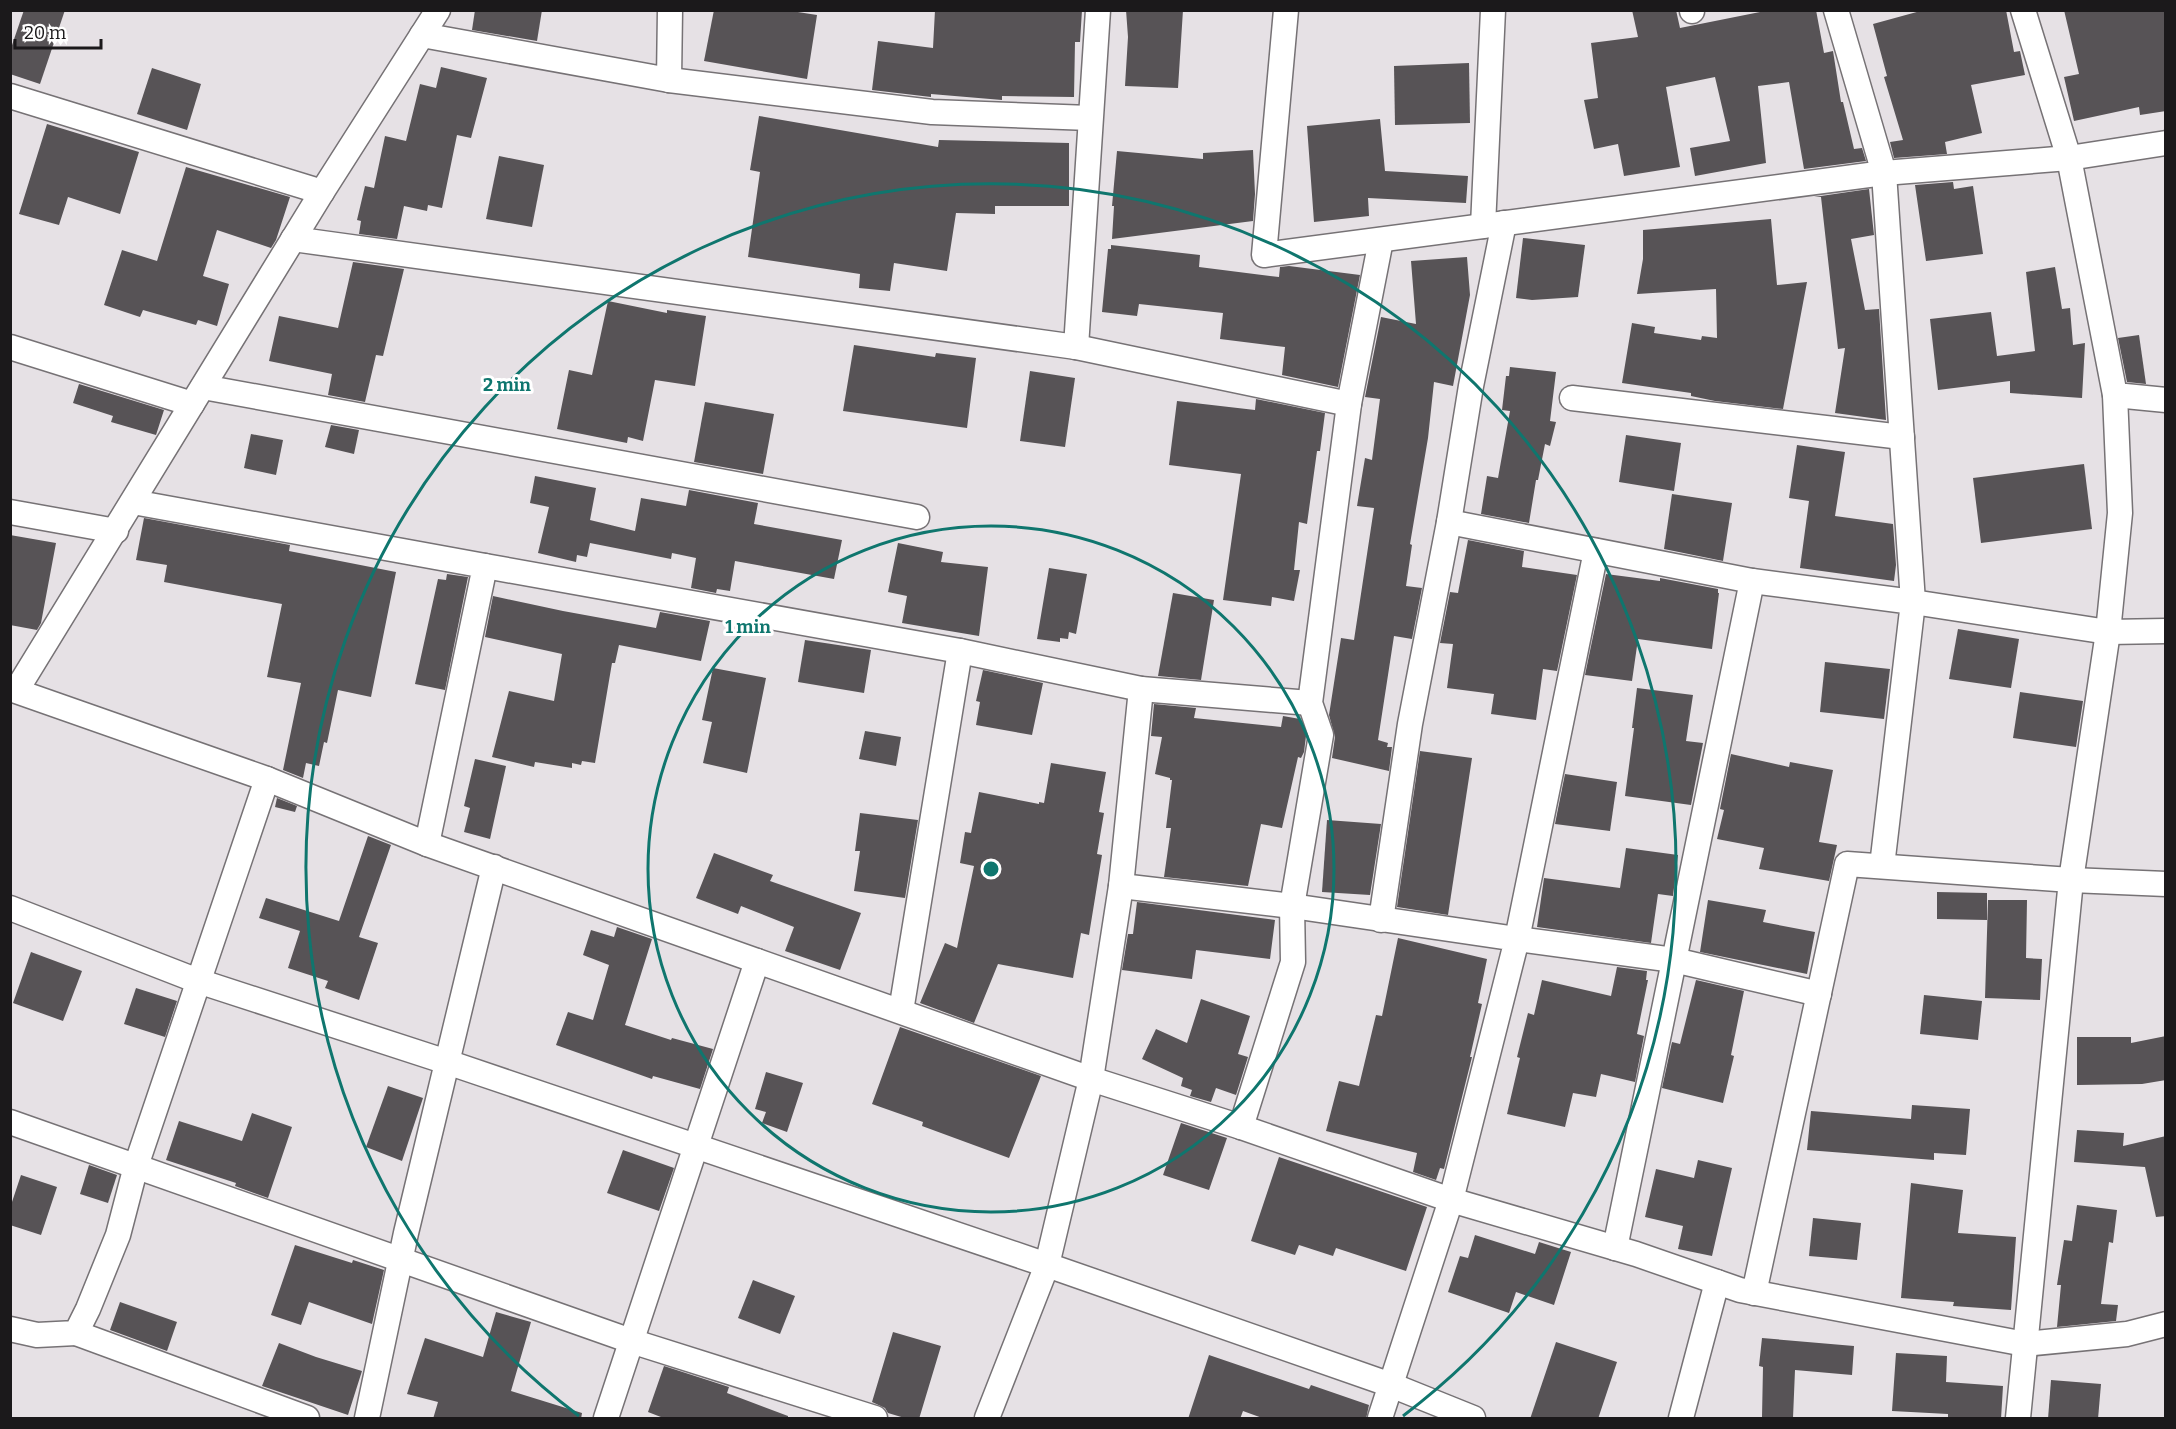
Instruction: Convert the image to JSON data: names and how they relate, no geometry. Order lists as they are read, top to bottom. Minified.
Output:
{"scale_bar":"20 m","rings":["2 min","1 min"]}
